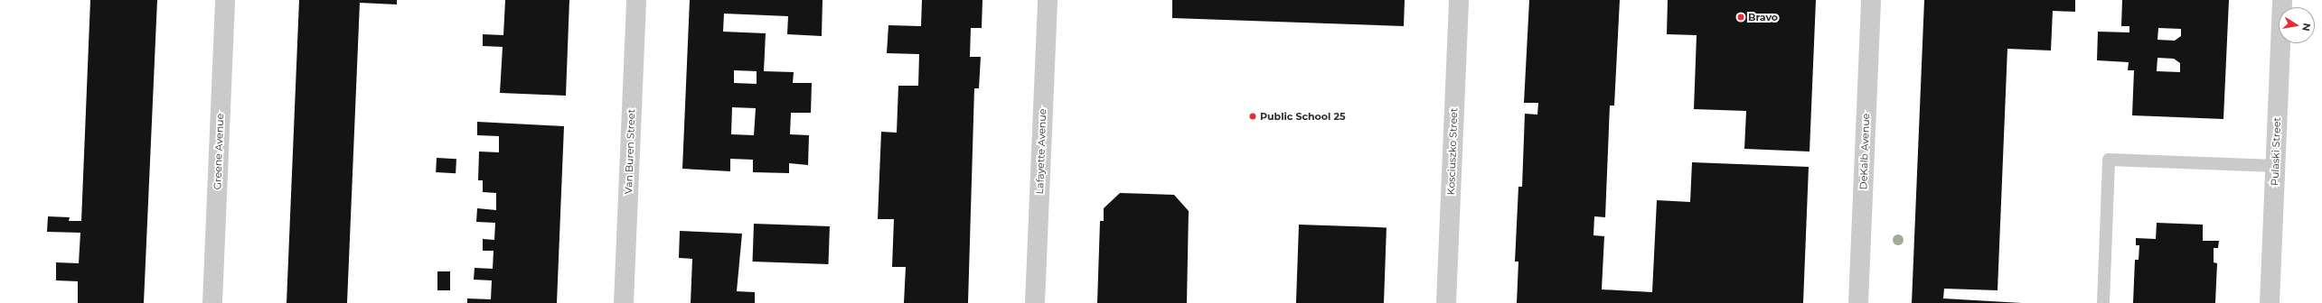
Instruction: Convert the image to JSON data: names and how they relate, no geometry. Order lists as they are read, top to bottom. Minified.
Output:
{"streets":{"street":["Greene Avenue","Van Buren Street","Lafayette Avenue","Kosciuszko Street","DeKalb Avenue","Pulaski Street"]},"places":["Bravo","Public School 25"],"north":"right"}
